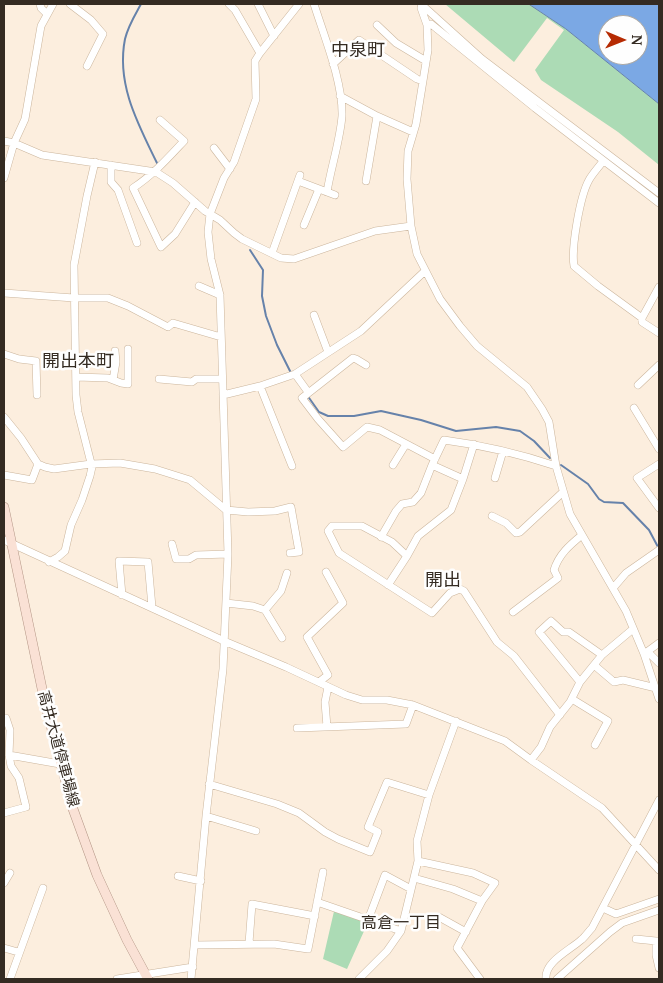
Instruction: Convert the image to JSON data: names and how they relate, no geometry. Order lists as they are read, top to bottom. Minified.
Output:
{"streets":{"main road":["高井大道停車場線"]},"districts":["中泉町","開出本町","開出","高倉一丁目"],"north":"right"}
